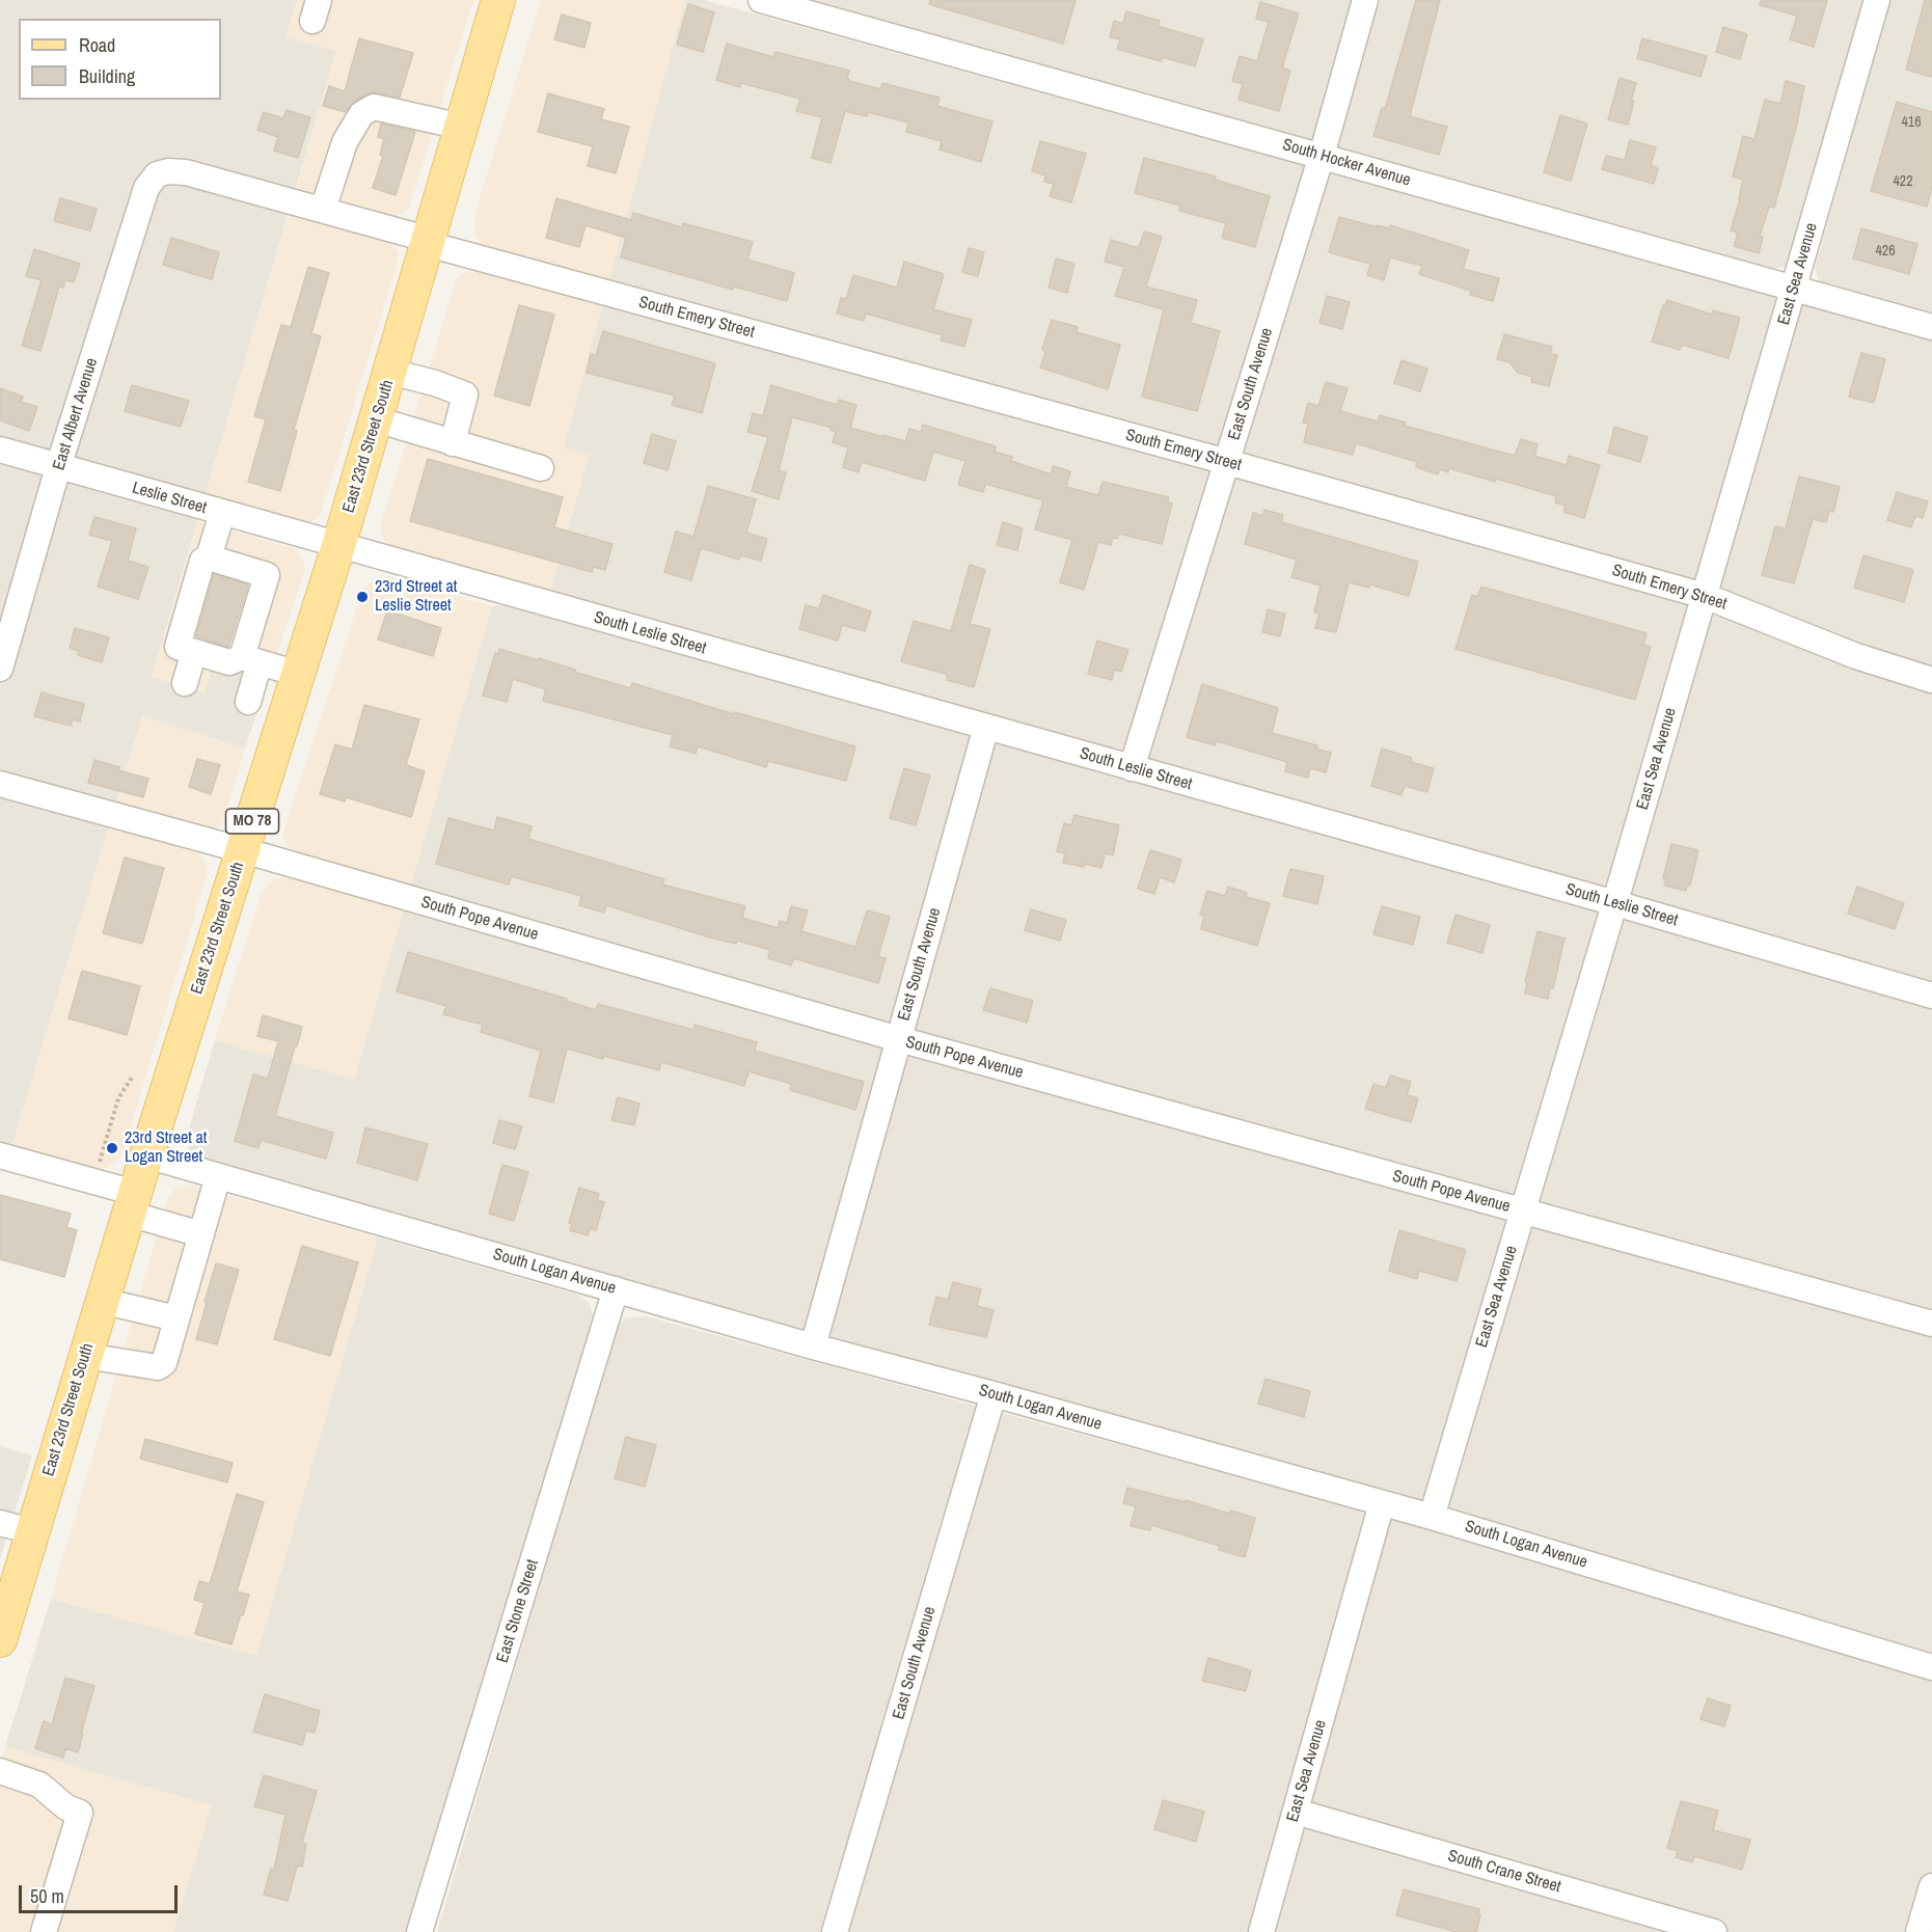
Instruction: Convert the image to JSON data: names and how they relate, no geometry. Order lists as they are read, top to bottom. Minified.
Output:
{"streets":{"main road":["East 23rd Street South","MO 78"],"street":["South Hocker Avenue","East Sea Avenue","South Emery Street","East South Avenue","East Albert Avenue","Leslie Street","South Leslie Street","South Pope Avenue","South Logan Avenue","East Stone Street","South Crane Street"]},"crossings":[["South Hocker Avenue","East Sea Avenue"],["South Hocker Avenue","East South Avenue"],["East Sea Avenue","South Emery Street"],["East Sea Avenue","South Leslie Street"],["East Sea Avenue","South Pope Avenue"],["East Sea Avenue","South Logan Avenue"],["East Sea Avenue","South Crane Street"],["South Emery Street","East South Avenue"],["South Emery Street","East Albert Avenue"],["South Emery Street","East 23rd Street South"],["East South Avenue","South Leslie Street"],["East South Avenue","South Pope Avenue"],["East South Avenue","South Logan Avenue"],["East Albert Avenue","Leslie Street"],["East 23rd Street South","Leslie Street"],["East 23rd Street South","South Leslie Street"],["East 23rd Street South","South Pope Avenue"],["East 23rd Street South","South Logan Avenue"],["Leslie Street","South Leslie Street"],["South Logan Avenue","East Stone Street"]],"places":["23rd Street at Leslie Street","23rd Street at Logan Street"],"house_numbers":["416","422","426"],"legend":["Road","Building"],"scale_bar":"50 m"}
